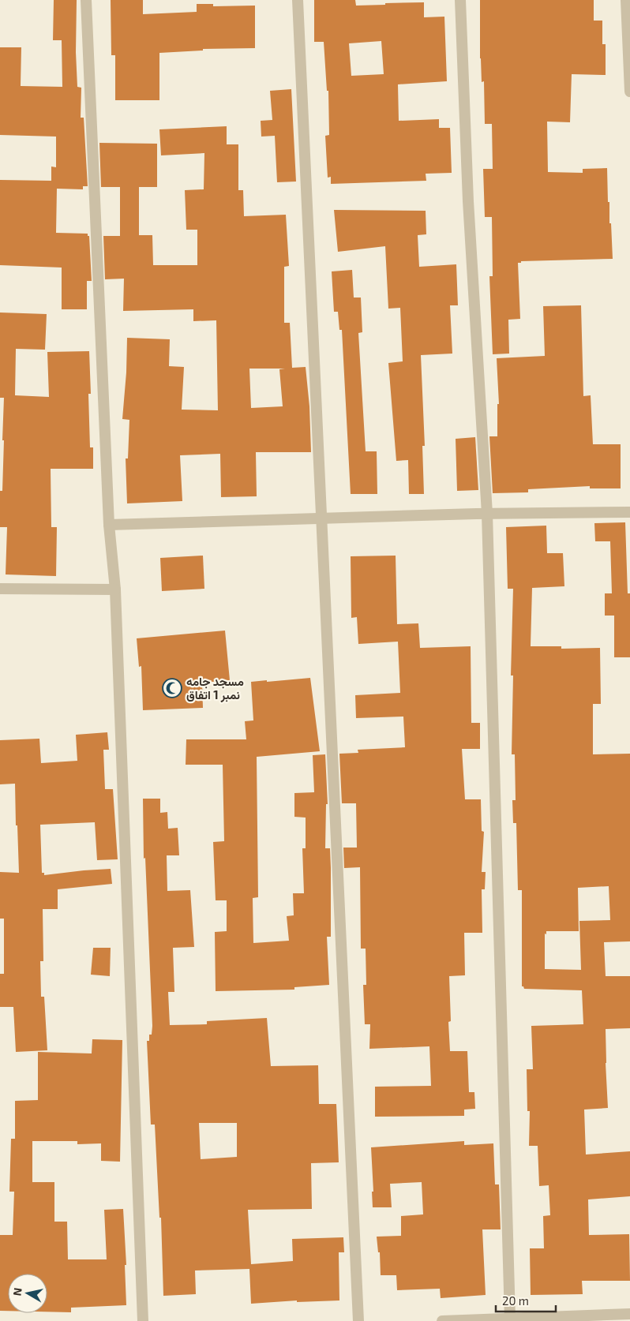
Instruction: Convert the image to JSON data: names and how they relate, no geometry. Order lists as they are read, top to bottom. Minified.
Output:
{"places":{"mosque":["مسجد جامه نمبر 1 اتفاق"]},"scale_bar":"20 m","north":"left"}
